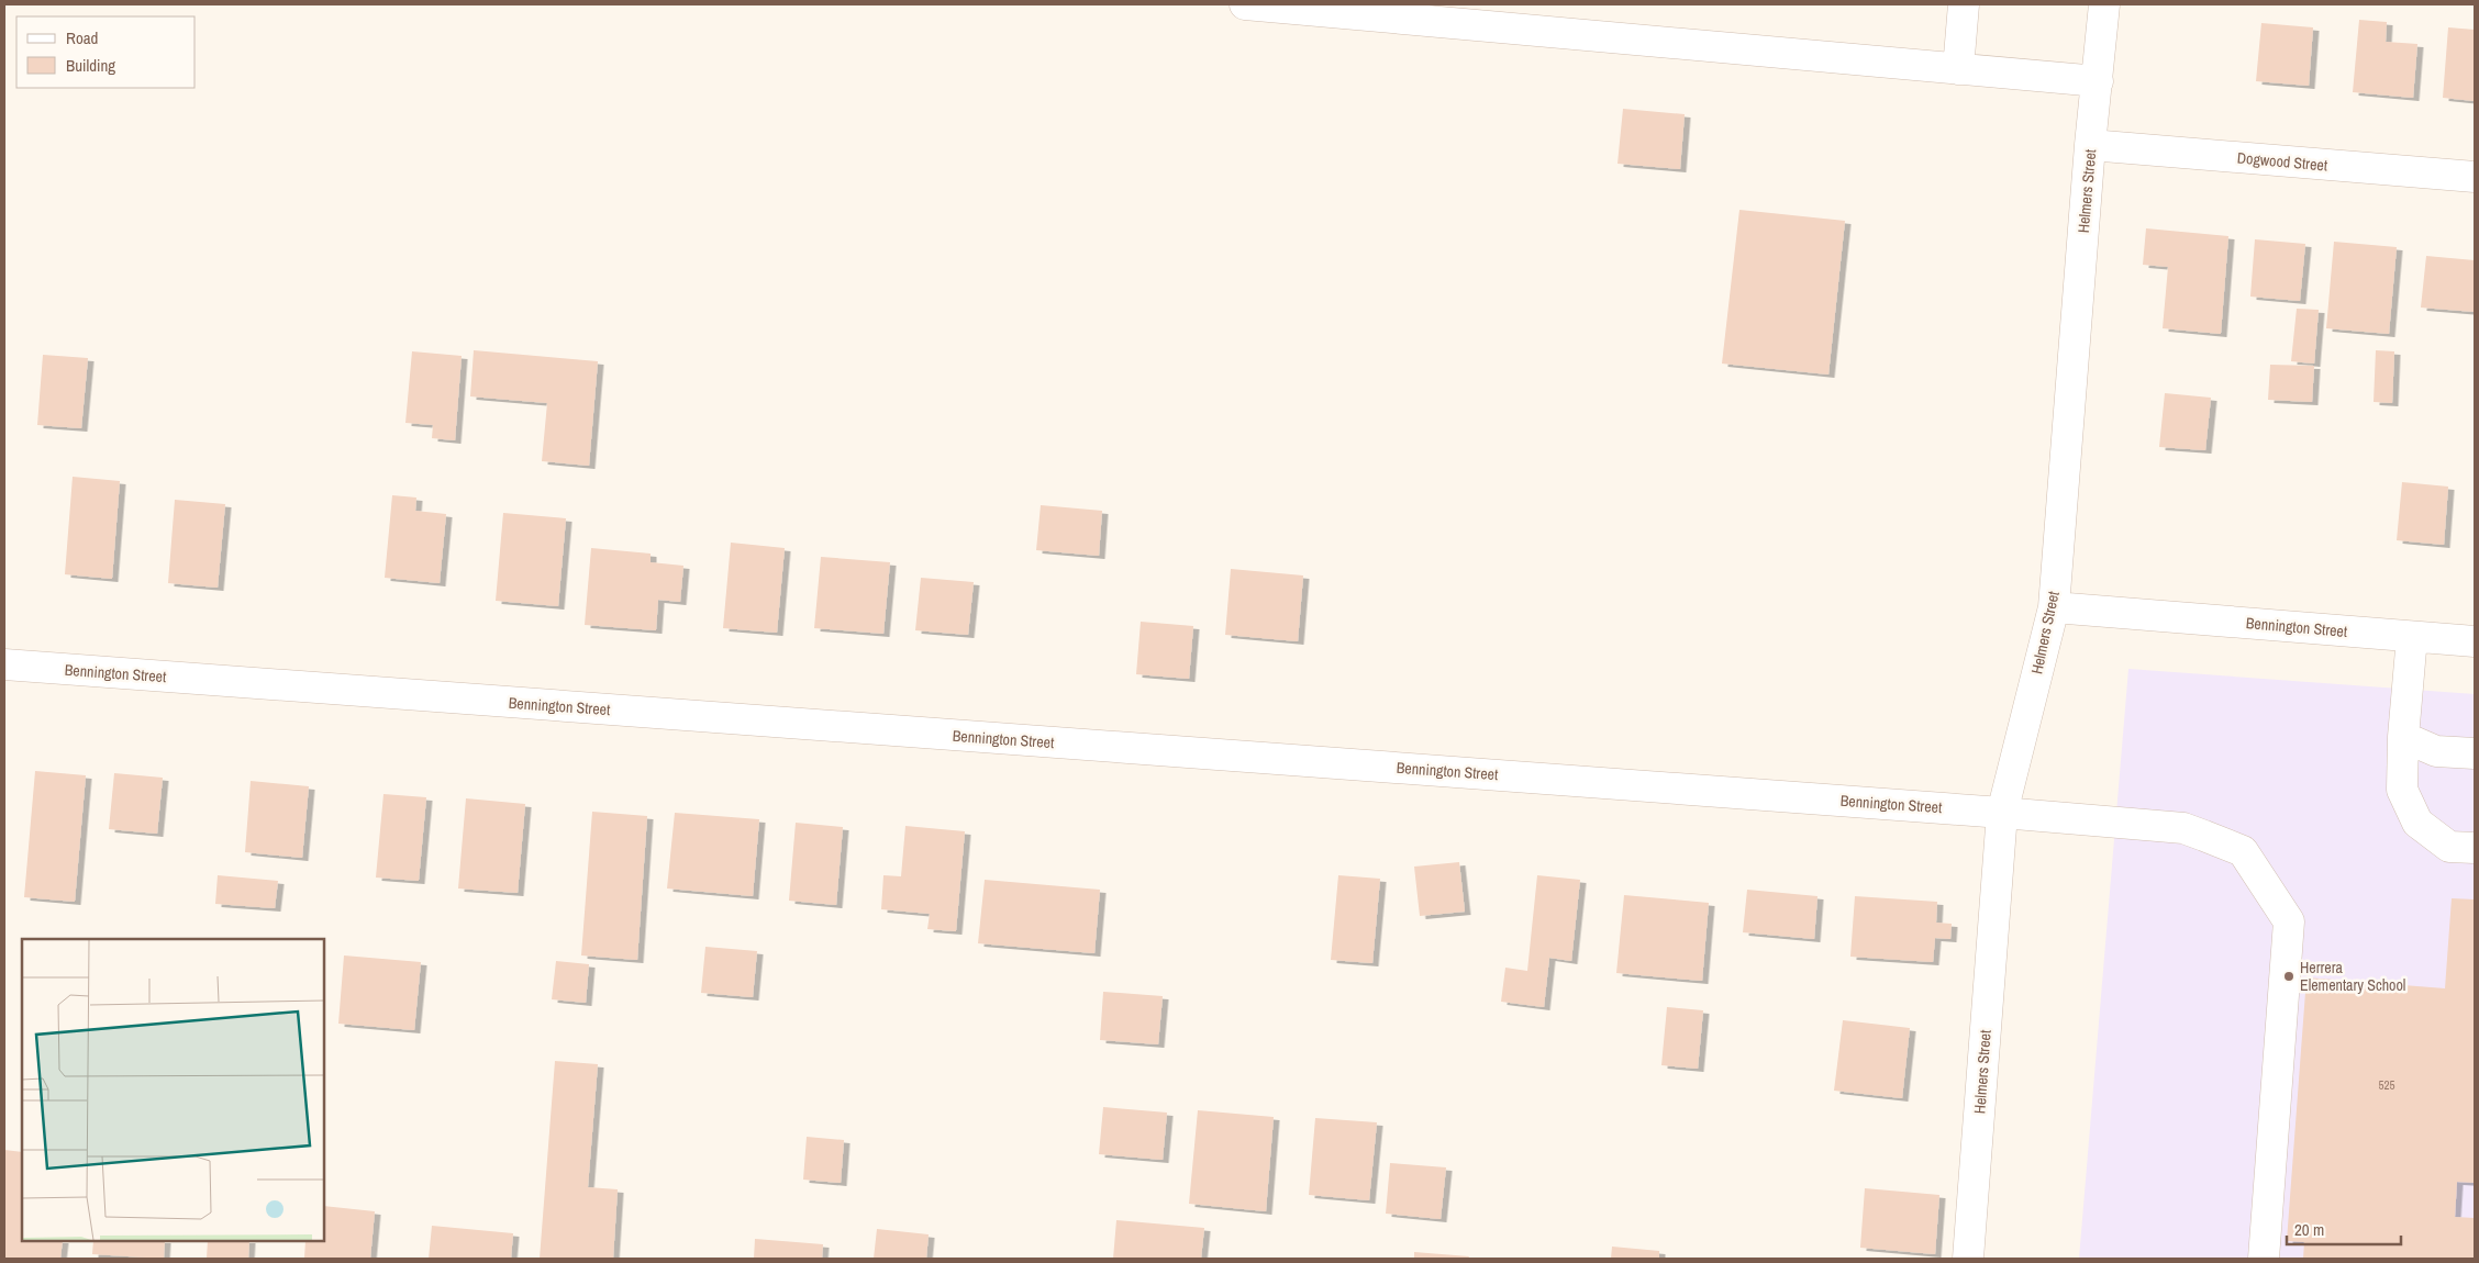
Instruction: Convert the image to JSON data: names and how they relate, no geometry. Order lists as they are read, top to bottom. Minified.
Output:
{"streets":{"street":["Dogwood Street","Helmers Street","Bennington Street"]},"crossings":[["Dogwood Street","Helmers Street"],["Helmers Street","Bennington Street"]],"places":["Herrera Elementary School"],"house_numbers":["525"],"legend":["Road","Building"],"scale_bar":"20 m"}
